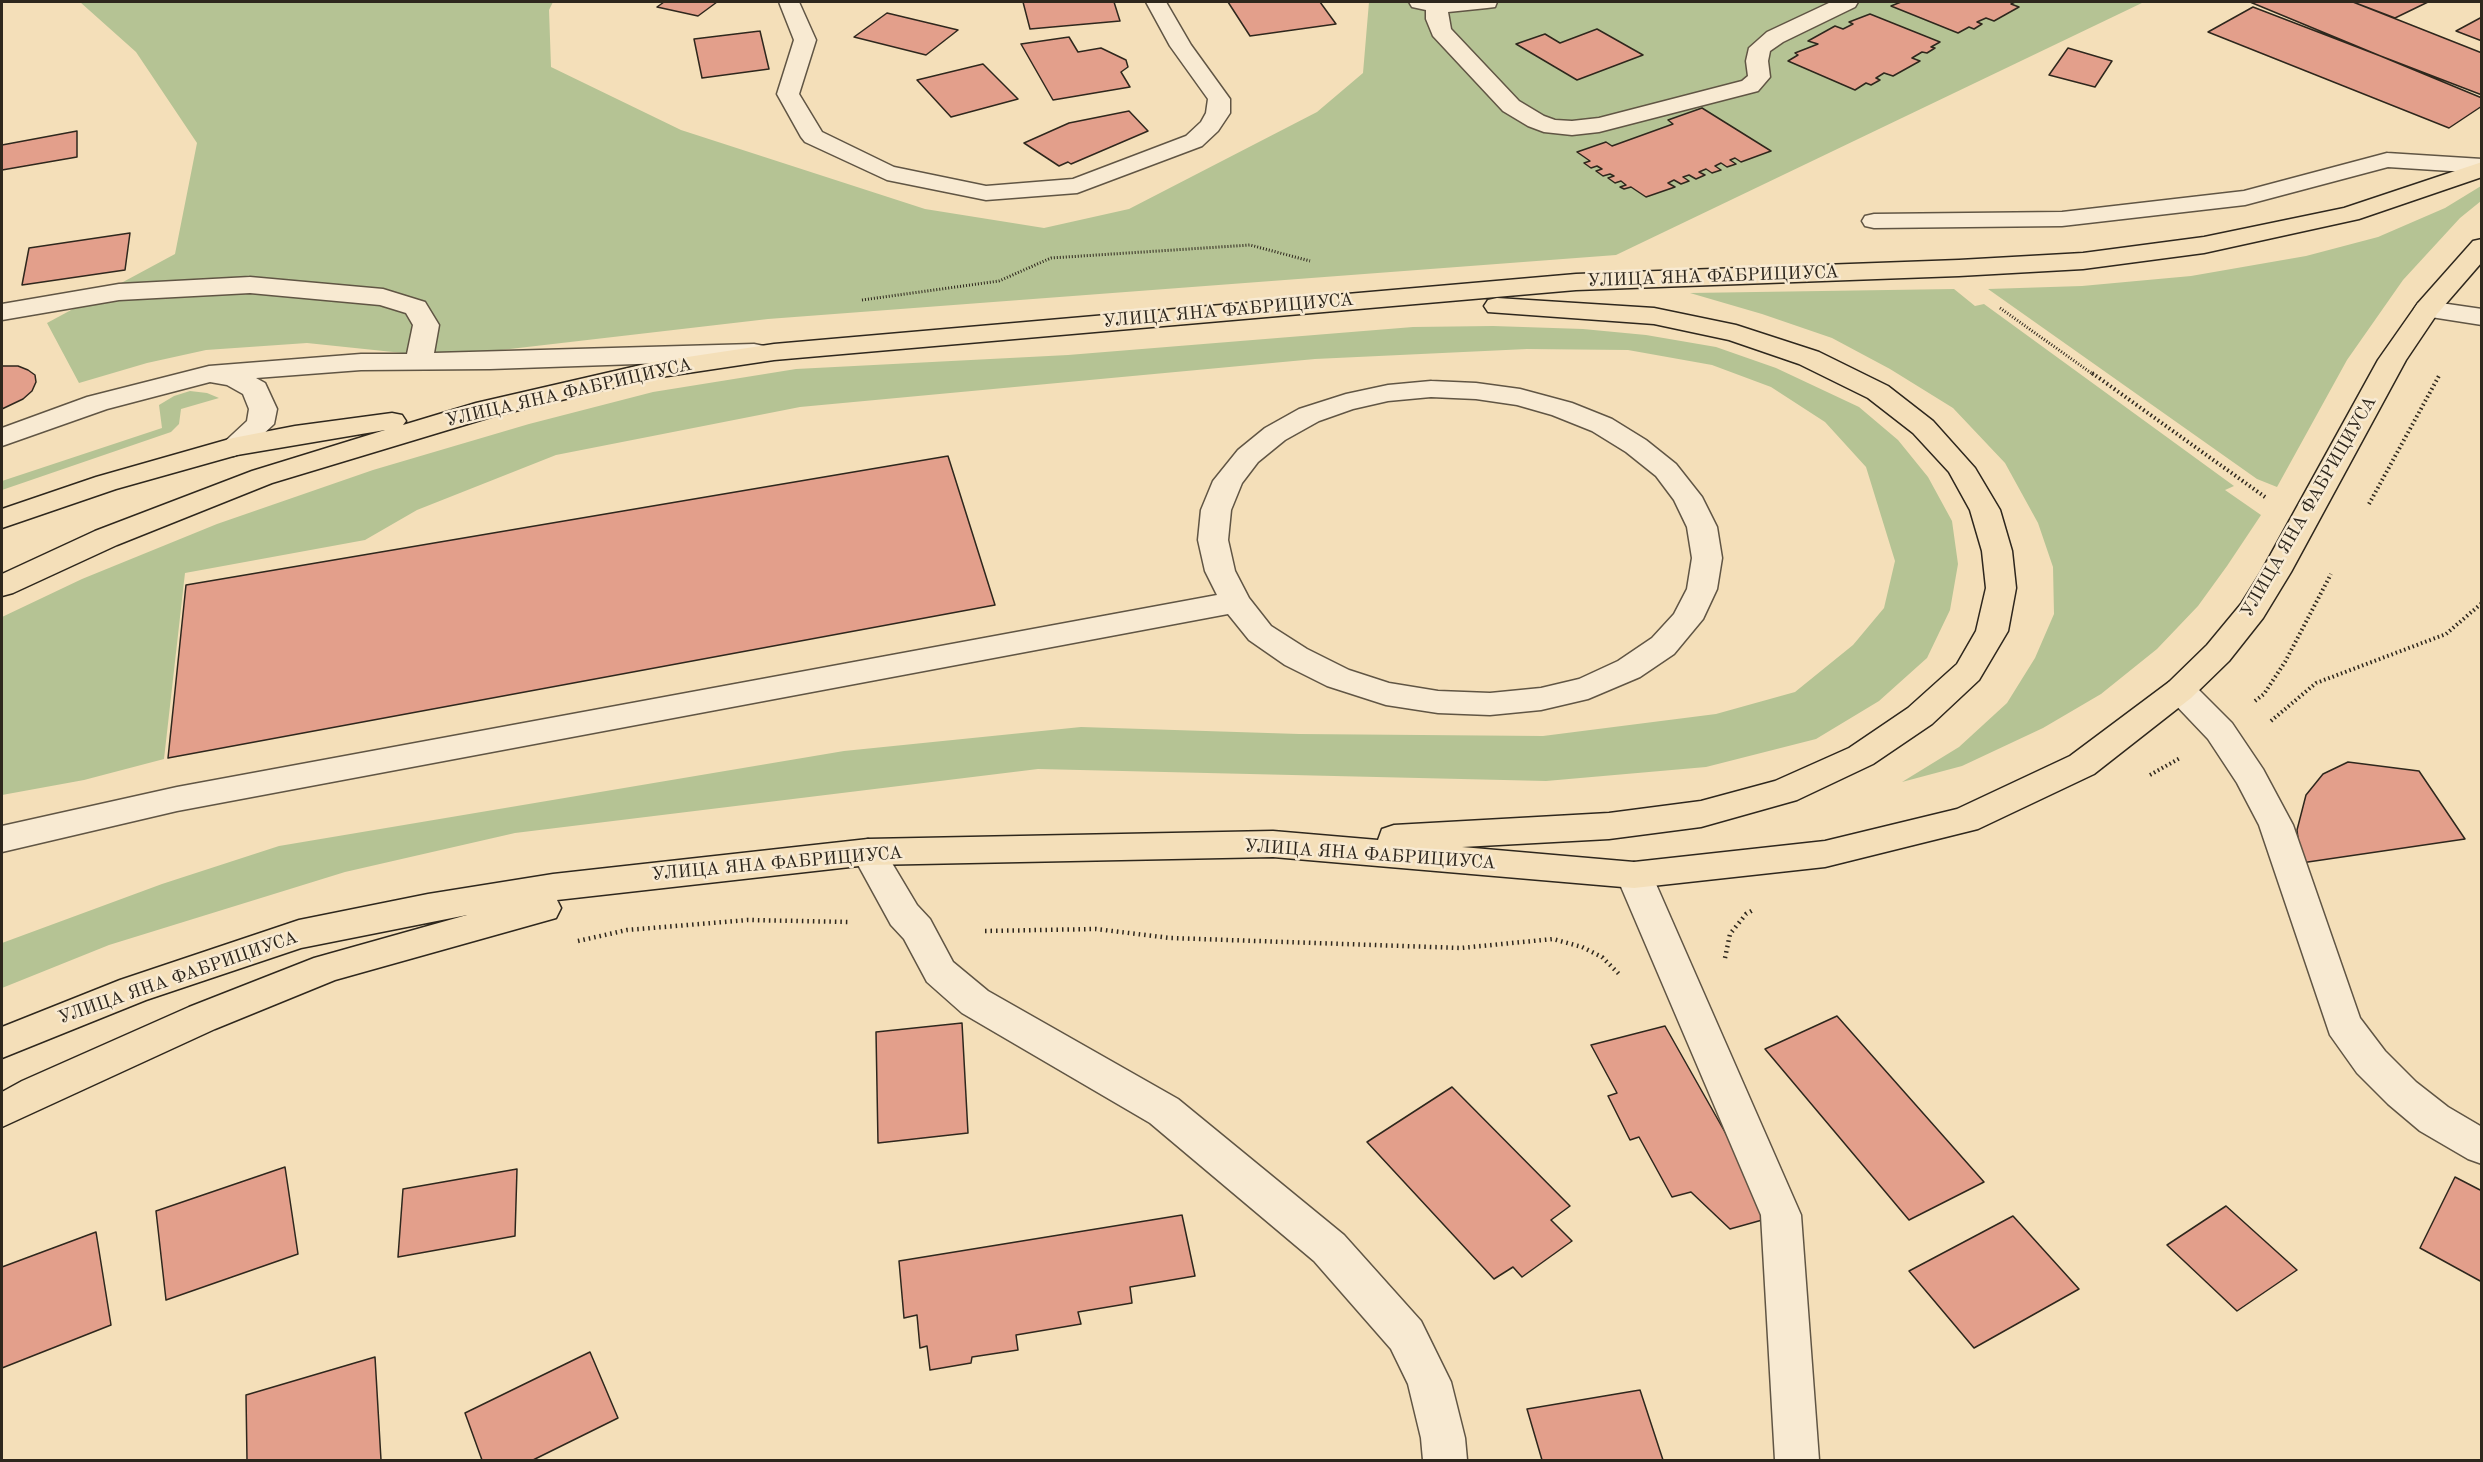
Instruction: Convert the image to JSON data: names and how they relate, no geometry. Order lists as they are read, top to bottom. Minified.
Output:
{"streets":{"main road":["УЛИЦА ЯНА ФАБРИЦИУСА"]}}
